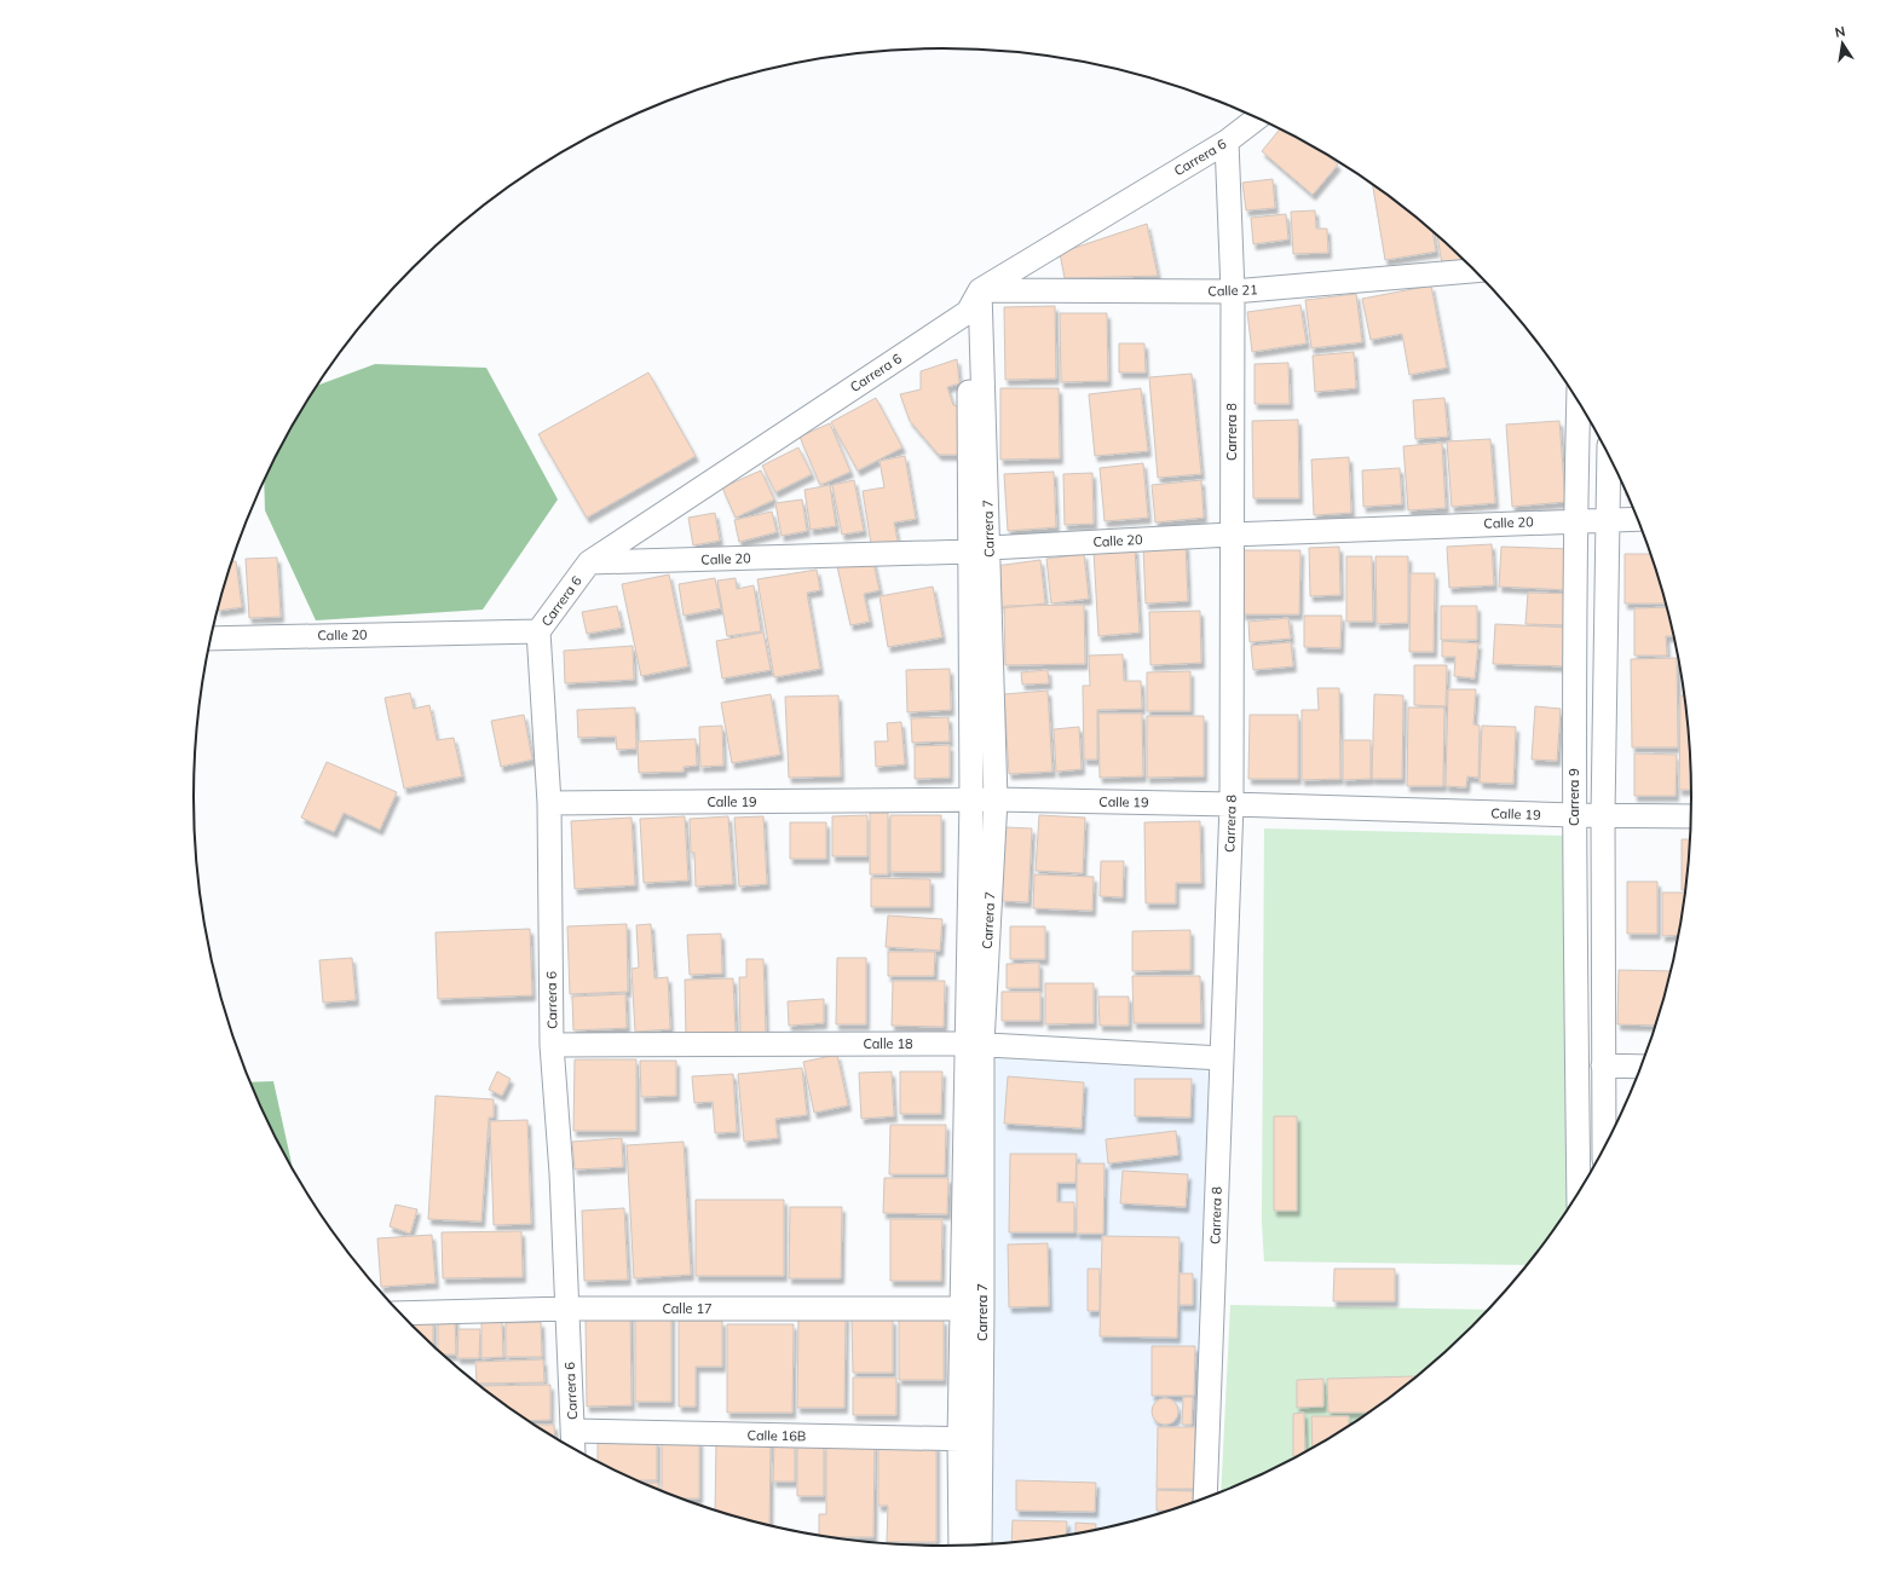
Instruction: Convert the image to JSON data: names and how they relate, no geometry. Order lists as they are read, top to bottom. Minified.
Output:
{"streets":{"street":["Carrera 6","Calle 21","Carrera 8","Calle 20","Carrera 7","Carrera 9","Calle 19","Calle 18","Calle 17","Calle 16B"]},"crossings":[["Carrera 6","Calle 21"],["Carrera 6","Carrera 8"],["Carrera 6","Calle 20"],["Carrera 6","Carrera 7"],["Carrera 6","Calle 19"],["Carrera 6","Calle 18"],["Carrera 6","Calle 17"],["Carrera 6","Calle 16B"],["Calle 21","Carrera 8"],["Calle 21","Carrera 7"],["Carrera 8","Calle 20"],["Carrera 8","Calle 19"],["Carrera 8","Calle 18"],["Calle 20","Carrera 7"],["Calle 20","Carrera 9"],["Carrera 7","Calle 19"],["Carrera 7","Calle 18"],["Carrera 7","Calle 17"],["Carrera 7","Calle 16B"],["Carrera 9","Calle 19"]],"north":"top"}
